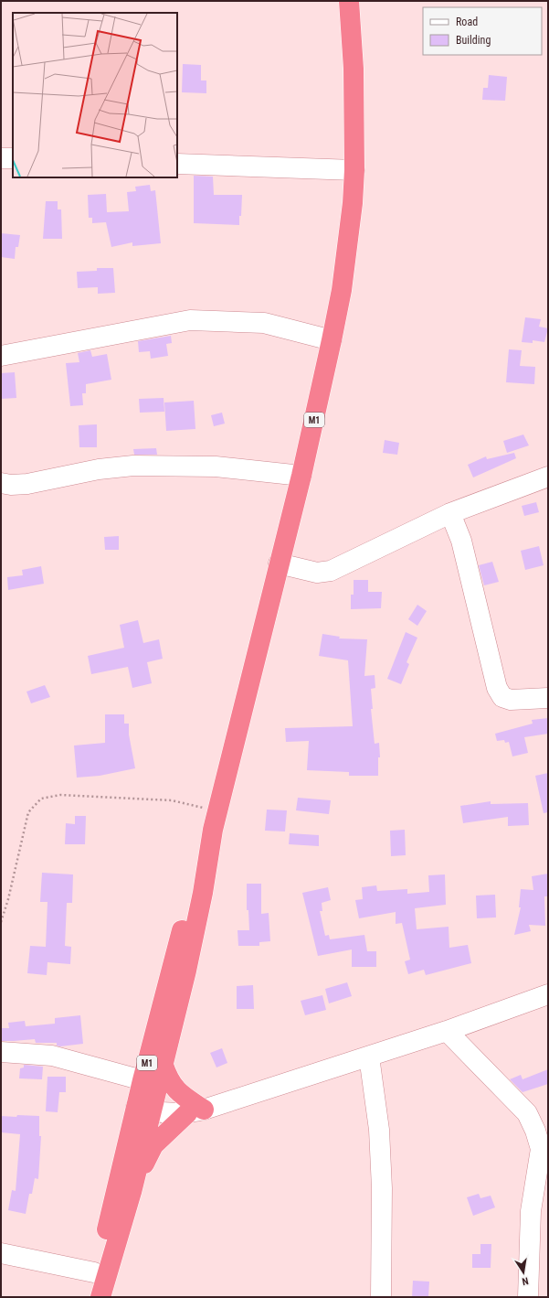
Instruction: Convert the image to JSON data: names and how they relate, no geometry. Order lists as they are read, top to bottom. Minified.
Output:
{"streets":{"highway":["M1"]},"legend":["Road","Building"],"north":"bottom"}
